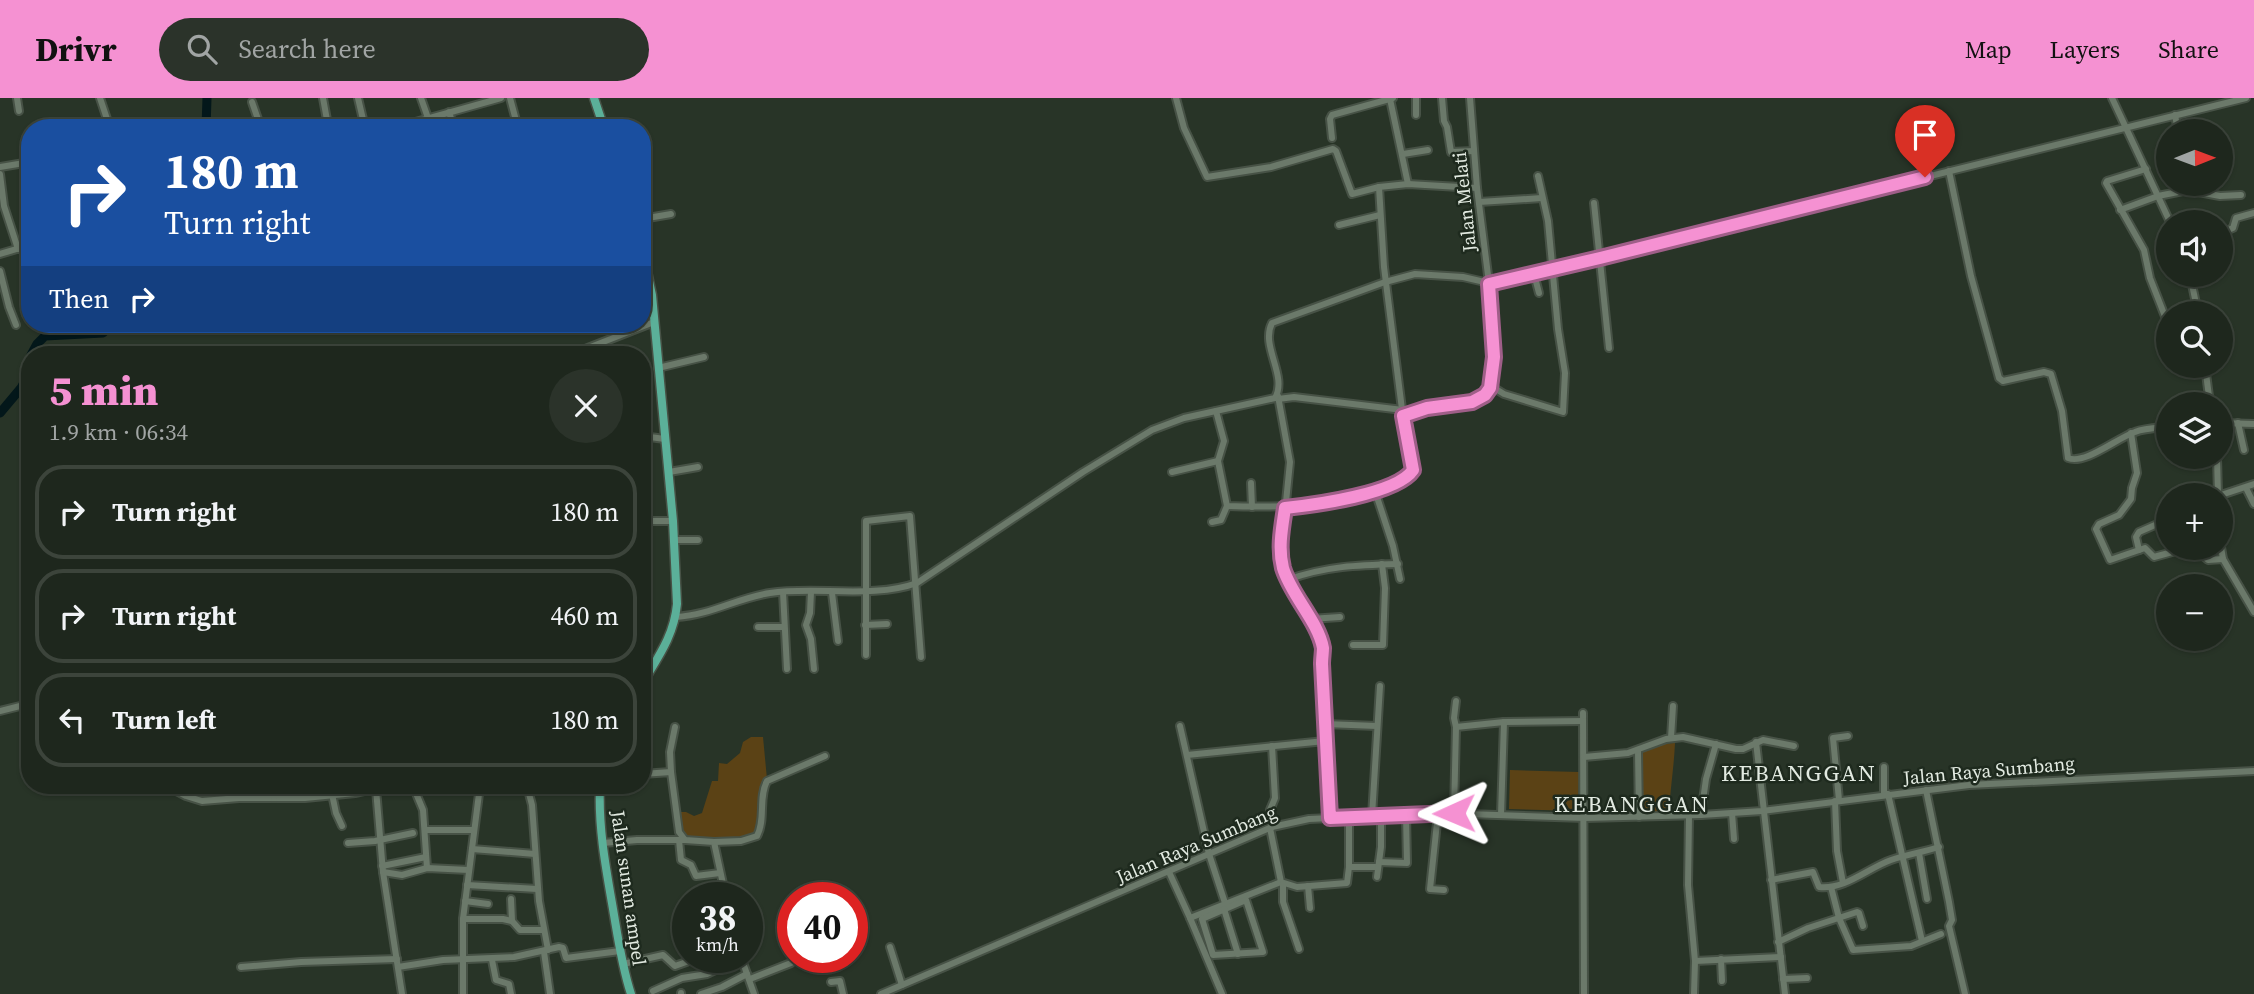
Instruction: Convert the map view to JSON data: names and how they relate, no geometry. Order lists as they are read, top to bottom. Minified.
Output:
{"streets":{"main road":["Jalan sunan ampel"],"street":["Jalan Melati","Jalan Raya Sumbang"]},"districts":["KEBANGGAN","KEBANGGAN"],"north":"right","page":{"header":"Drivr","search":"Search here","nav":["Map","Layers","Share"],"map_buttons":["+","−"],"turn":["180 m","Turn right"],"then":"Then","heading":["5 min","1.9 km · 06:34"],"list":[{"name":"Turn right","value":"180 m"},{"name":"Turn right","value":"460 m"},{"name":"Turn left","value":"180 m"}],"speed":"38 km/h","limit":"40"}}
